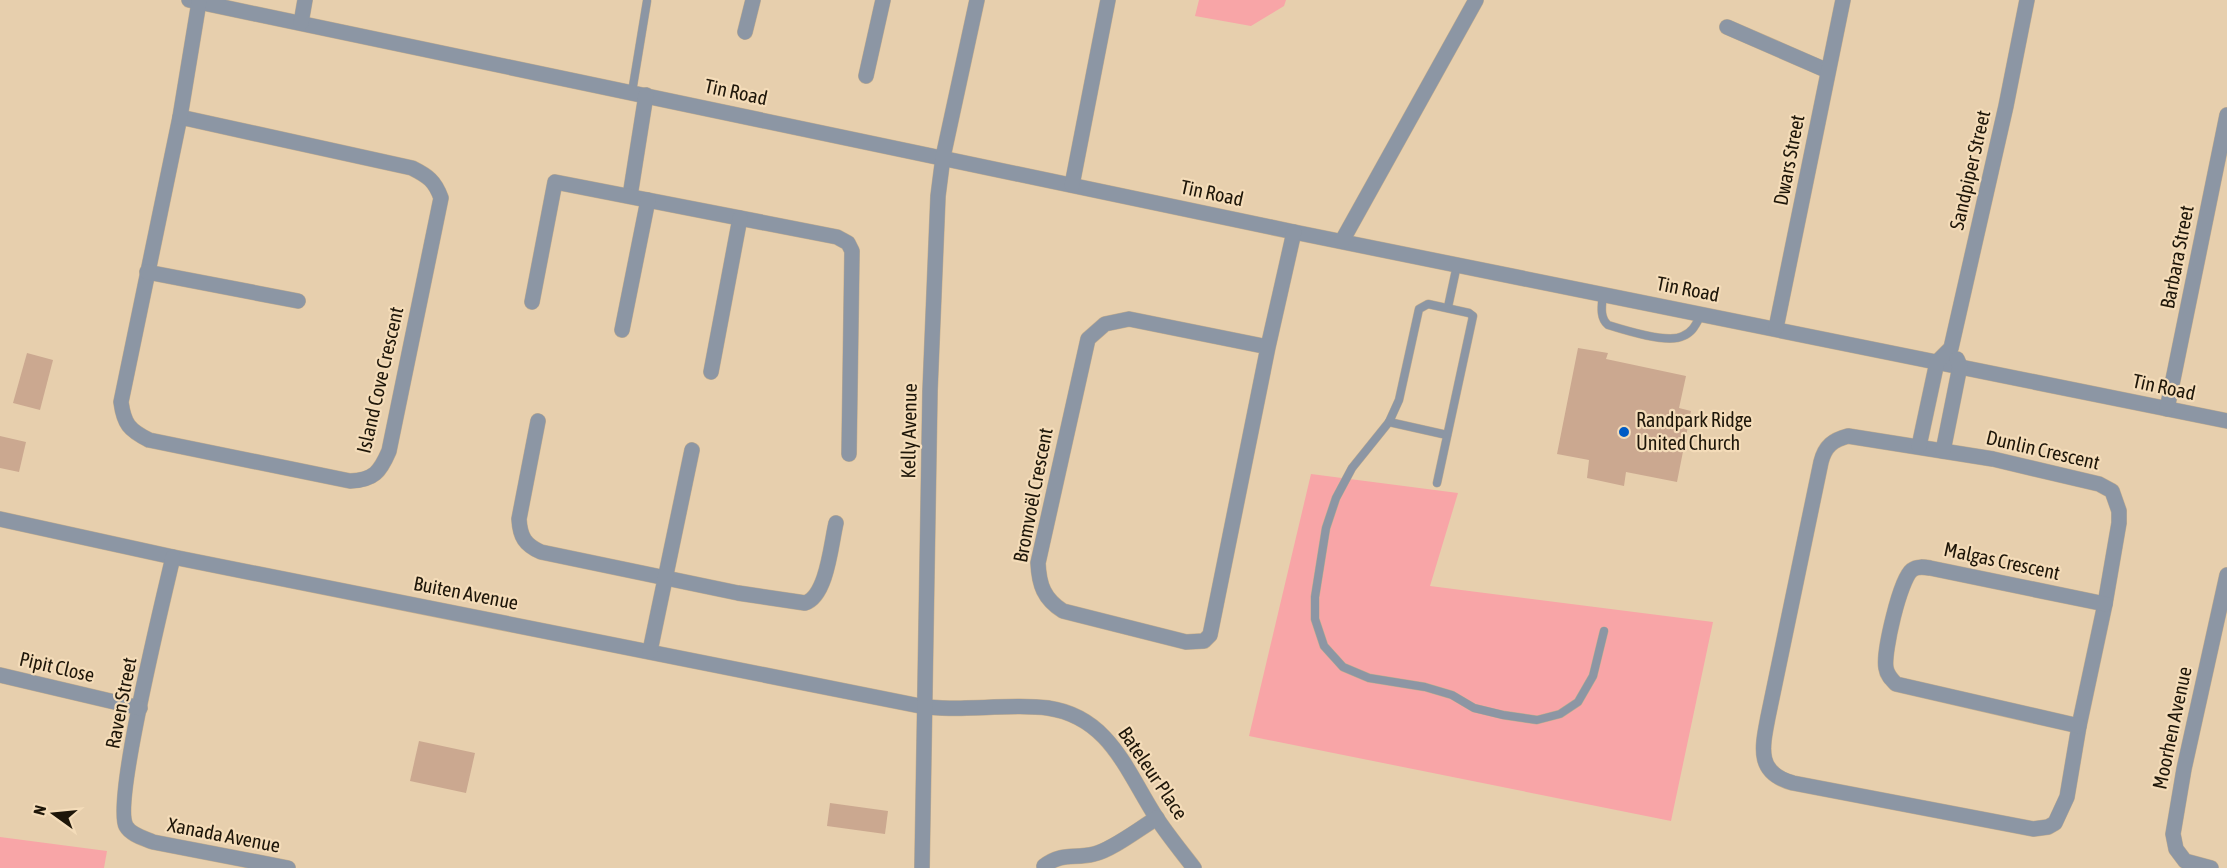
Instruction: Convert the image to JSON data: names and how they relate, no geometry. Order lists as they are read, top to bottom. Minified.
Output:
{"streets":{"street":["Tin Road","Dwars Street","Sandpiper Street","Barbara Street","Island Cove Crescent","Kelly Avenue","Dunlin Crescent","Bromvoël Crescent","Malgas Crescent","Buiten Avenue","Pipit Close","Raven Street","Moorhen Avenue","Bateleur Place","Xanada Avenue"]},"crossings":[["Tin Road","Dwars Street"],["Tin Road","Barbara Street"],["Tin Road","Island Cove Crescent"],["Tin Road","Kelly Avenue"],["Tin Road","Bromvoël Crescent"],["Kelly Avenue","Buiten Avenue"],["Kelly Avenue","Bateleur Place"],["Dunlin Crescent","Malgas Crescent"],["Buiten Avenue","Raven Street"],["Buiten Avenue","Bateleur Place"],["Pipit Close","Raven Street"],["Raven Street","Xanada Avenue"]],"places":["Randpark Ridge United Church"],"north":"left"}
